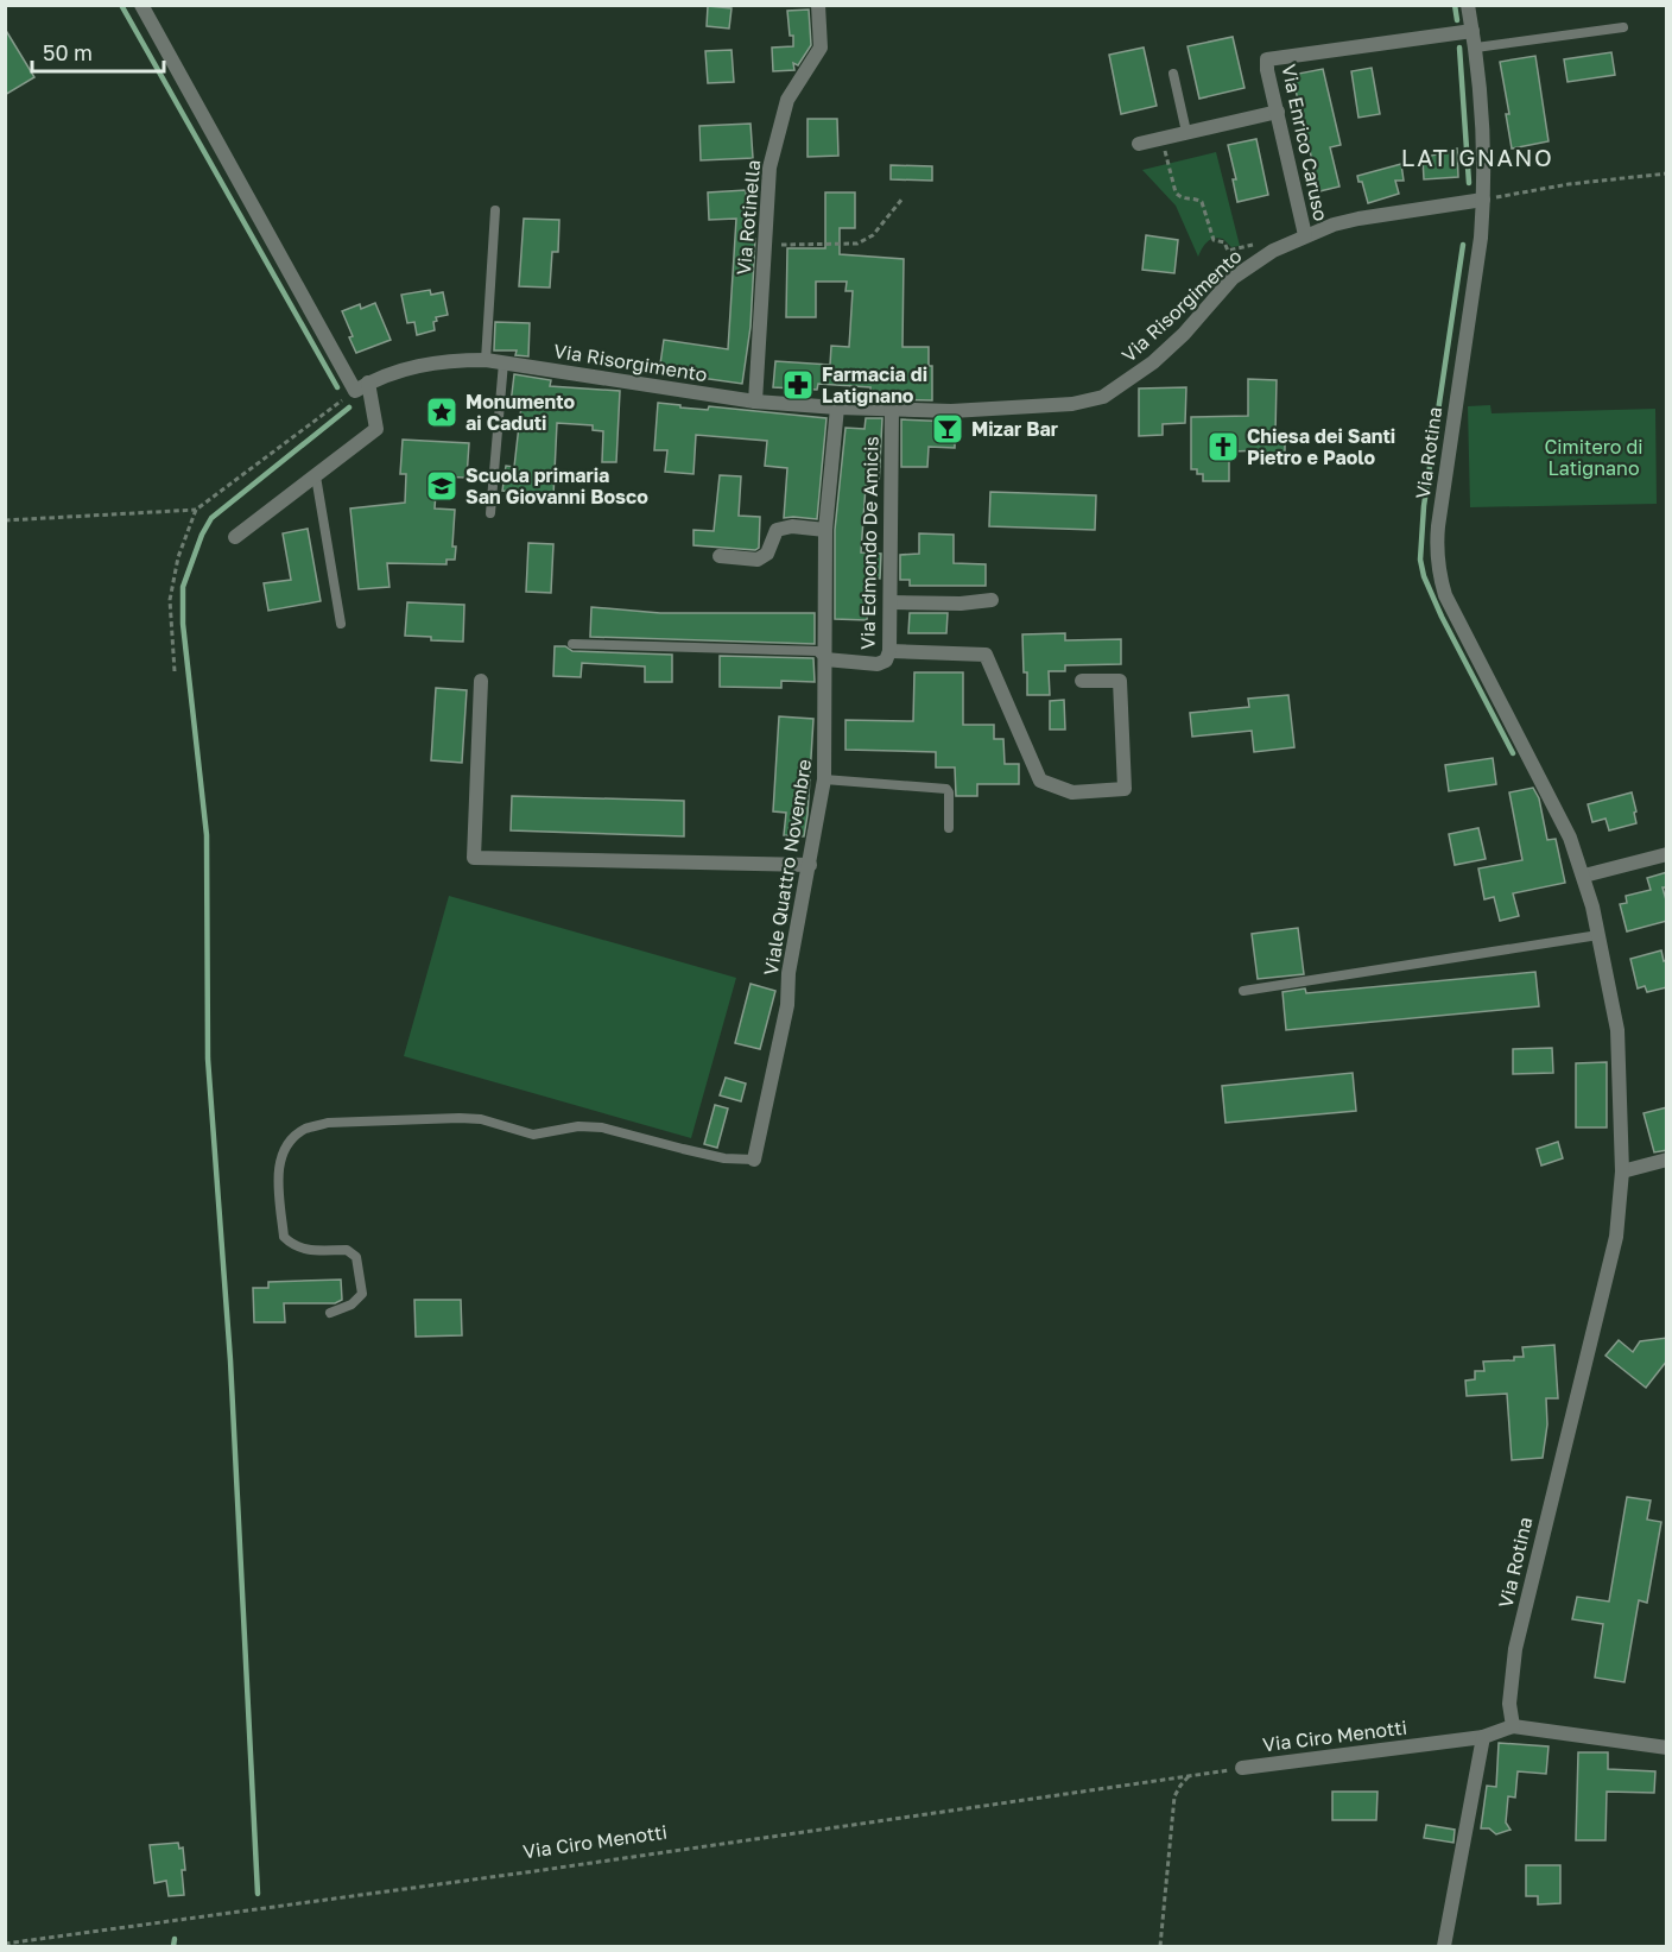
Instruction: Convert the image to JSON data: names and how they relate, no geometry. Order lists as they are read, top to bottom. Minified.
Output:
{"streets":{"street":["Via Enrico Caruso","Via Rotinella","Via Risorgimento","Via Rotina","Via Edmondo De Amicis","Viale Quattro Novembre","Via Ciro Menotti"]},"crossings":[["Via Enrico Caruso","Via Risorgimento"],["Via Enrico Caruso","Via Rotina"],["Via Rotinella","Via Risorgimento"],["Via Risorgimento","Via Rotina"],["Via Risorgimento","Via Edmondo De Amicis"],["Via Risorgimento","Viale Quattro Novembre"],["Via Edmondo De Amicis","Viale Quattro Novembre"]],"districts":["LATIGNANO"],"parks":["Cimitero di Latignano"],"places":{"pharmacy":["Farmacia di Latignano"],"place":["Monumento ai Caduti"],"bar":["Mizar Bar"],"church":["Chiesa dei Santi Pietro e Paolo"],"school or university":["Scuola primaria San Giovanni Bosco"]},"scale_bar":"50 m"}
